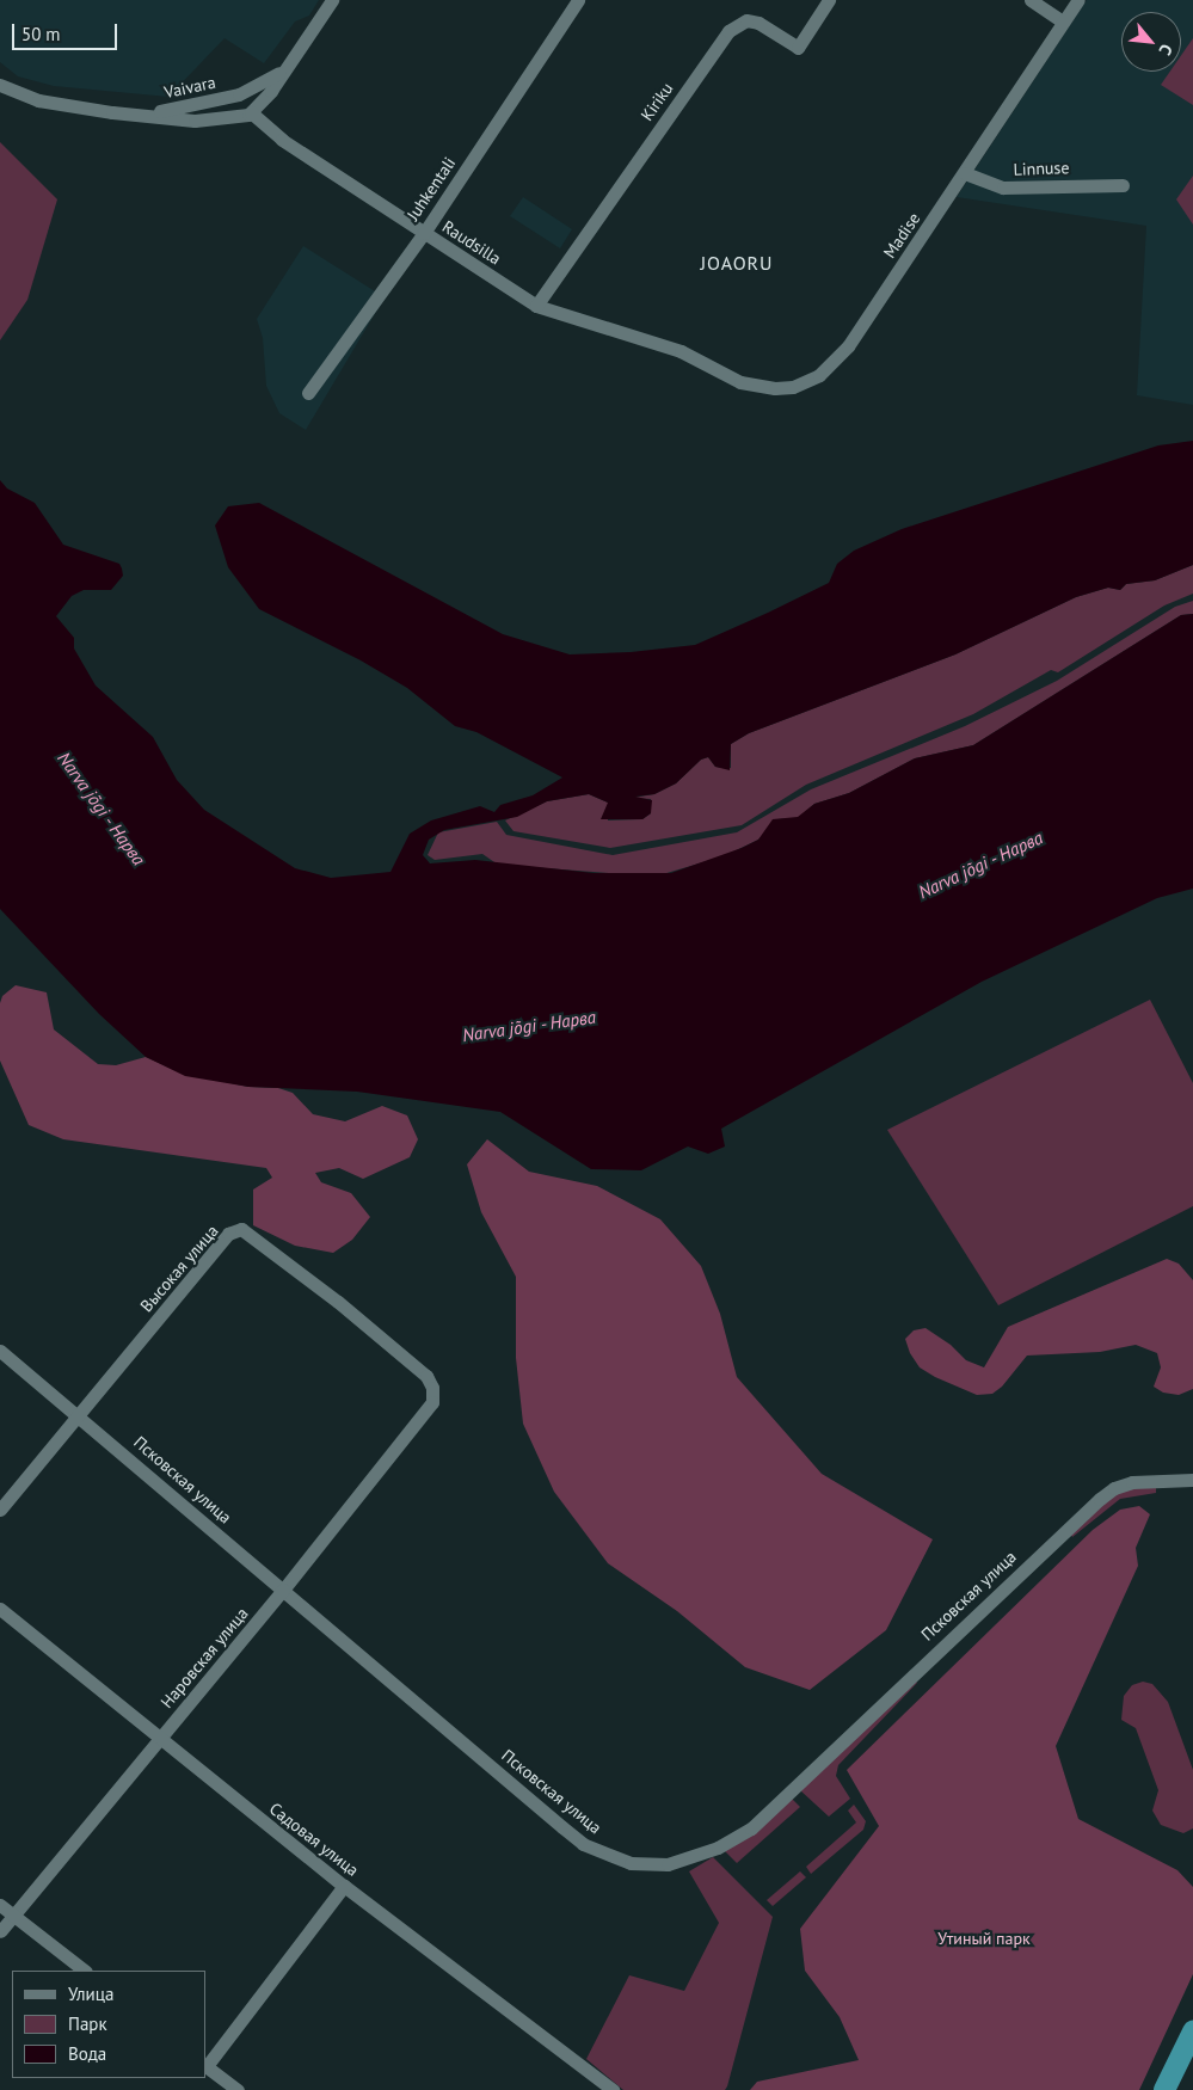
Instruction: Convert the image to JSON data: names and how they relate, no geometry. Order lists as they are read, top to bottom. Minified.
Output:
{"streets":{"street":["Vaivara","Kiriku","Linnuse","Juhkentali","Madise","Raudsilla","Высокая улица","Псковская улица","Наровская улица","Садовая улица"]},"crossings":[["Vaivara","Raudsilla"],["Kiriku","Raudsilla"],["Linnuse","Madise"],["Juhkentali","Raudsilla"],["Madise","Raudsilla"],["Высокая улица","Псковская улица"],["Высокая улица","Наровская улица"],["Псковская улица","Наровская улица"],["Наровская улица","Садовая улица"]],"districts":["JOAORU"],"water":["Narva jõgi - Нарва"],"parks":["Утиный парк"],"legend":["Улица","Парк","Вода"],"scale_bar":"50 m","north":"bottom right"}
